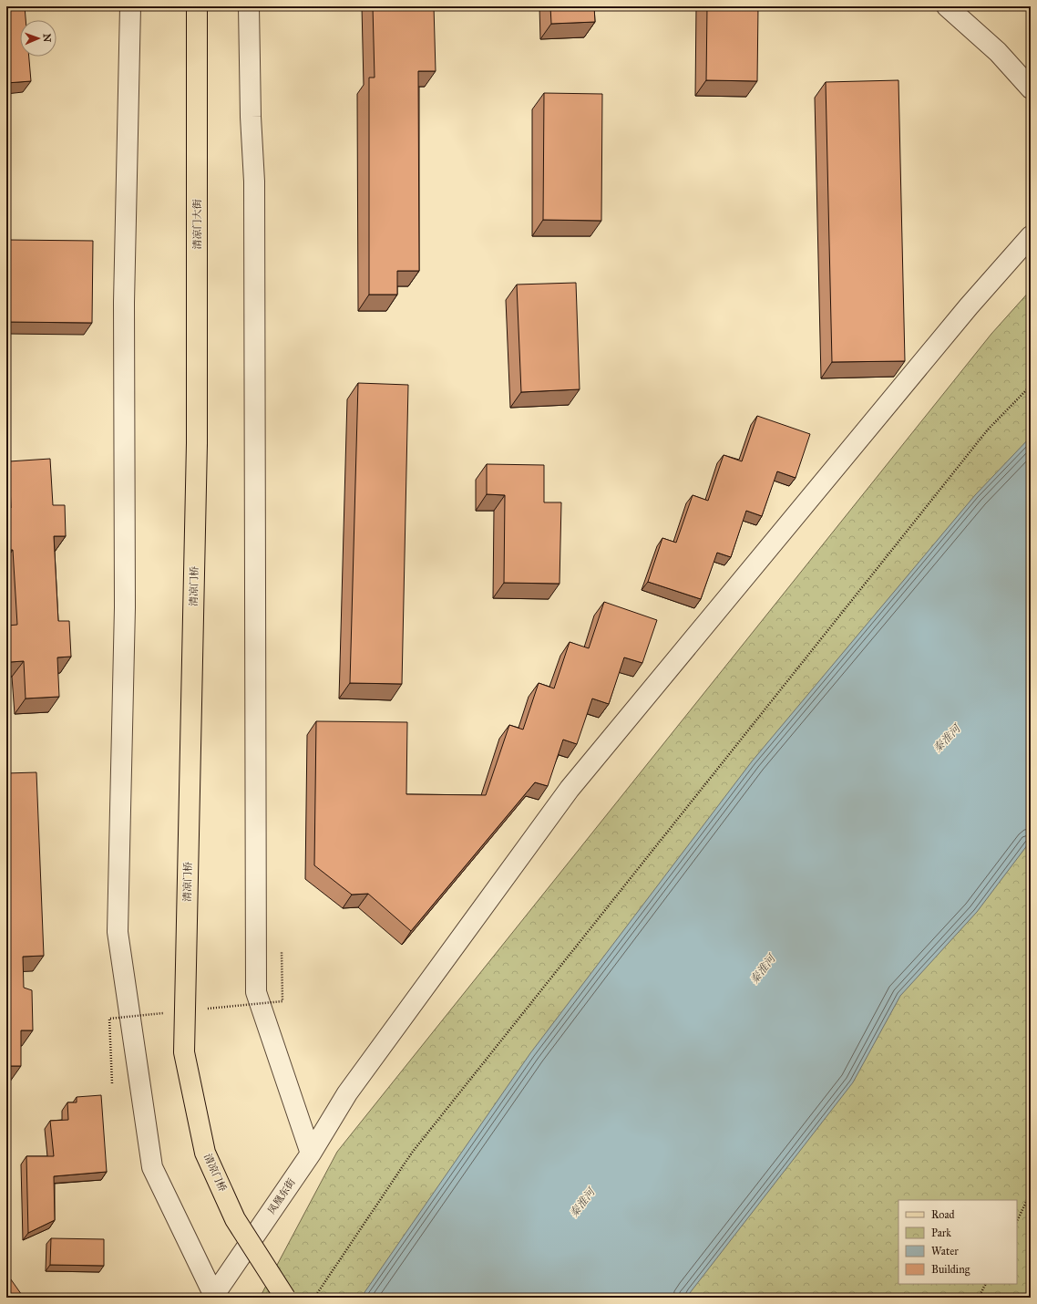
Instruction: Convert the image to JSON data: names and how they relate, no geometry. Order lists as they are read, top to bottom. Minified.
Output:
{"streets":{"main road":["清凉门大街","清凉门桥"],"street":["凤凰东街"]},"crossings":[["清凉门大街","清凉门桥"]],"water":["秦淮河"],"legend":["Road","Park","Water","Building"],"north":"right"}
